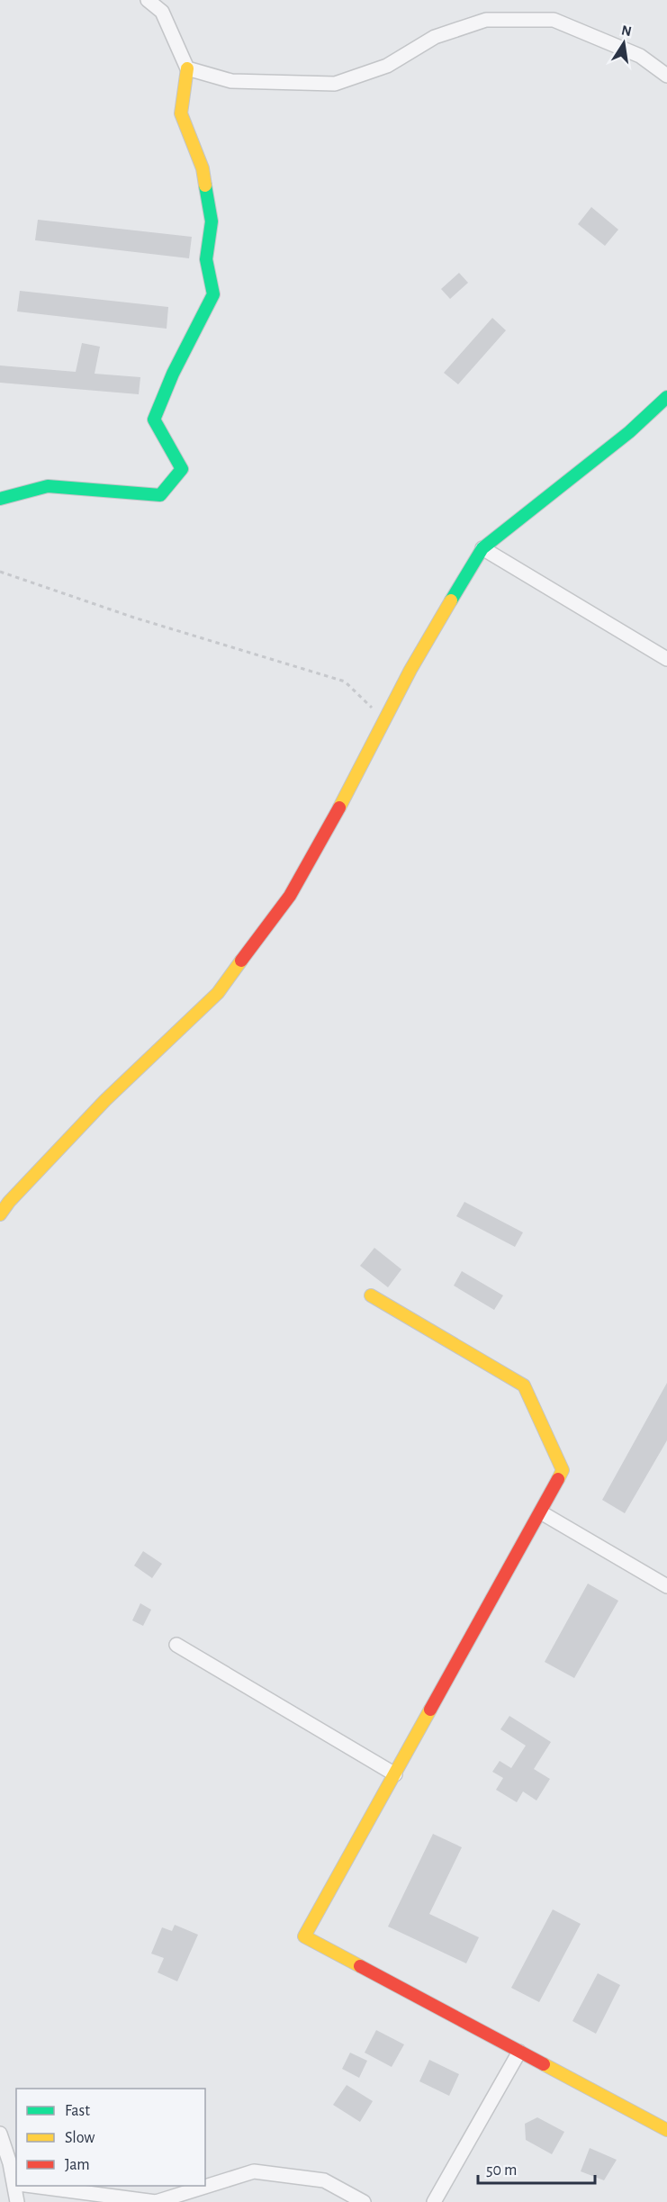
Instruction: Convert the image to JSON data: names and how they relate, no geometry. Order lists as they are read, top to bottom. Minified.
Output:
{"legend":["Fast","Slow","Jam"],"scale_bar":"50 m","north":"top"}
